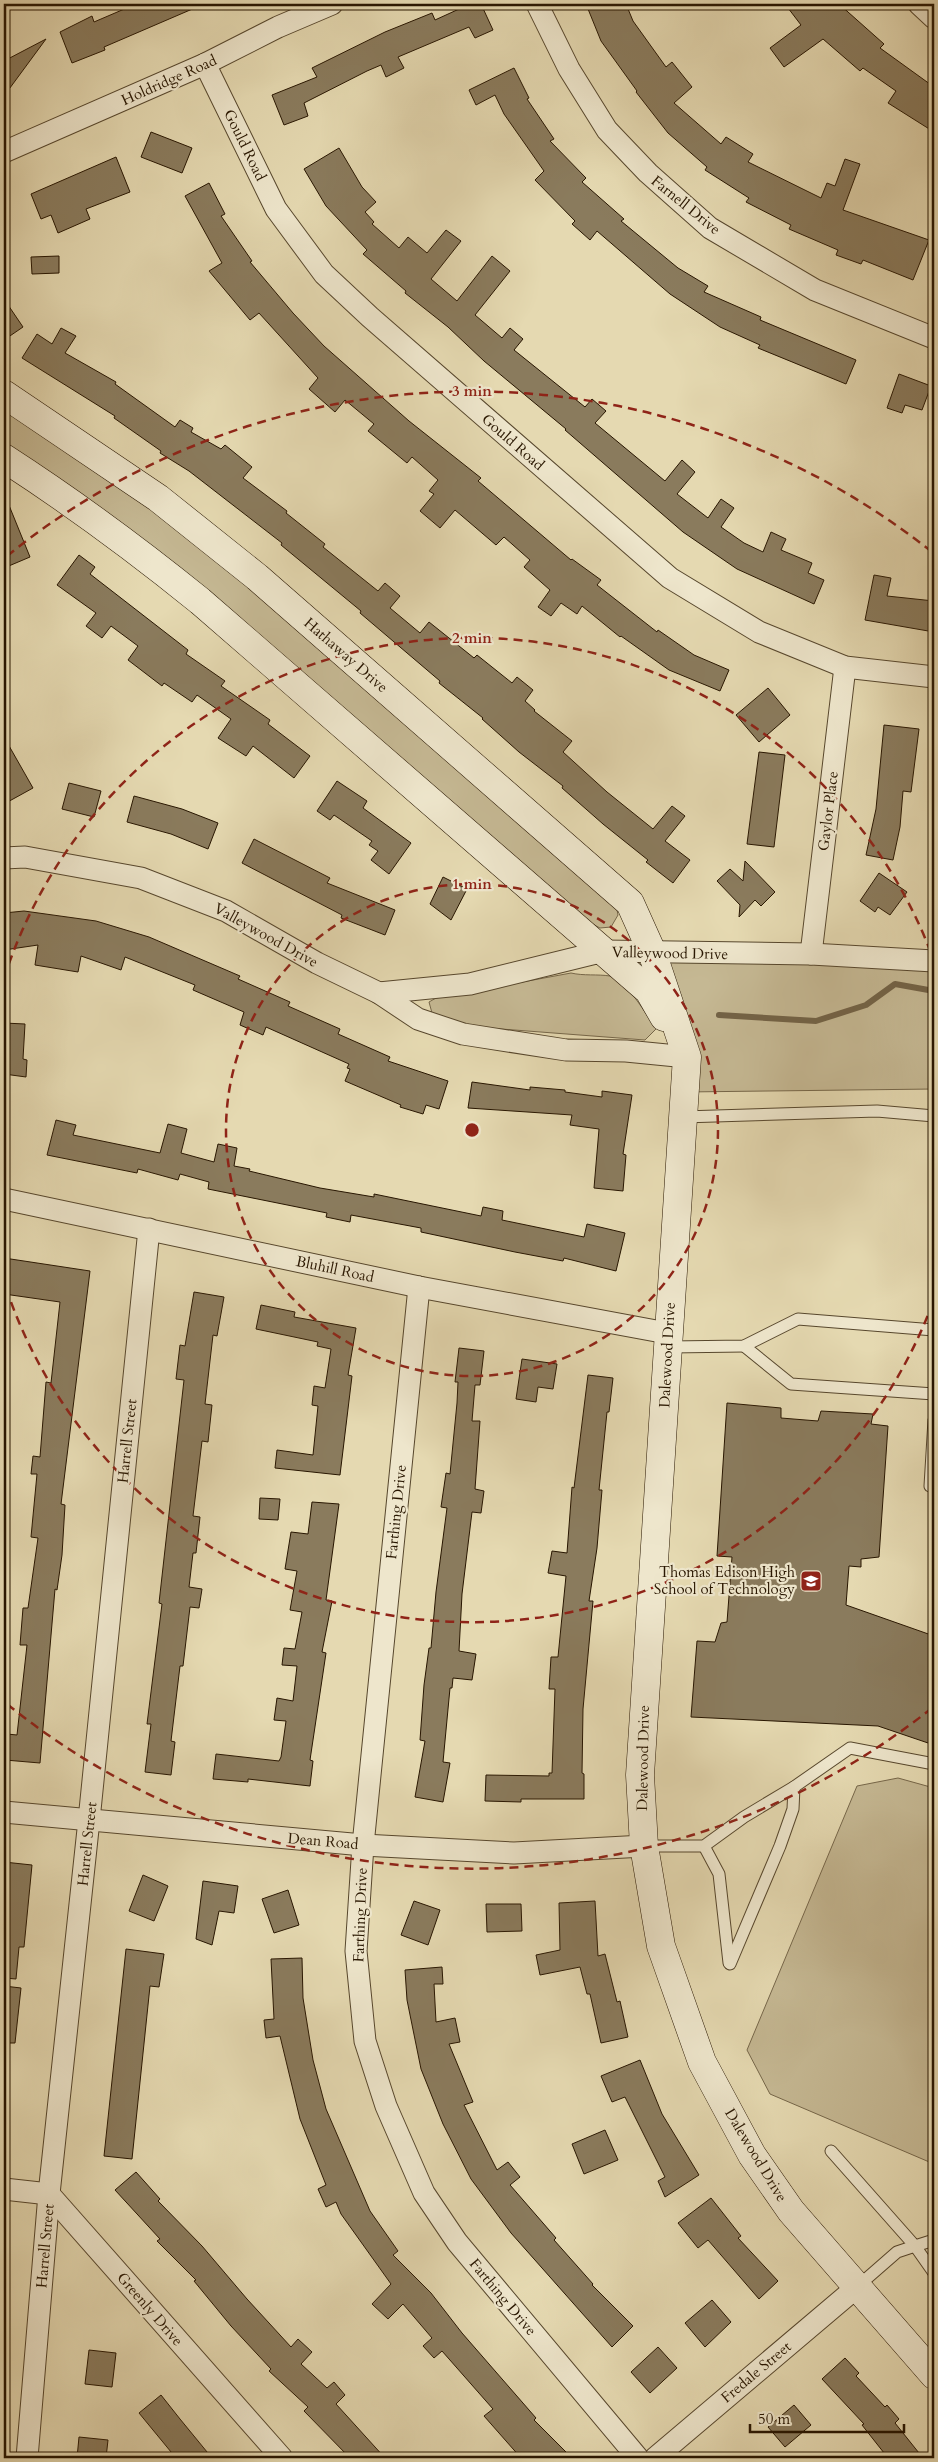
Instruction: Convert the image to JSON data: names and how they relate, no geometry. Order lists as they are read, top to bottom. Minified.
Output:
{"streets":{"street":["Holdridge Road","Gould Road","Farnell Drive","Hathaway Drive","Gaylor Place","Valleywood Drive","Bluhill Road","Dalewood Drive","Harrell Street","Farthing Drive","Dean Road","Greenly Drive","Fredale Street"]},"crossings":[["Holdridge Road","Gould Road"],["Gould Road","Gaylor Place"],["Hathaway Drive","Valleywood Drive"],["Hathaway Drive","Dalewood Drive"],["Gaylor Place","Valleywood Drive"],["Valleywood Drive","Dalewood Drive"],["Bluhill Road","Dalewood Drive"],["Bluhill Road","Harrell Street"],["Bluhill Road","Farthing Drive"],["Dalewood Drive","Dean Road"],["Dalewood Drive","Fredale Street"],["Harrell Street","Dean Road"],["Harrell Street","Greenly Drive"],["Farthing Drive","Dean Road"]],"places":{"school or university":["Thomas Edison High School of Technology"]},"scale_bar":"50 m","rings":["3 min","2 min","1 min"]}
